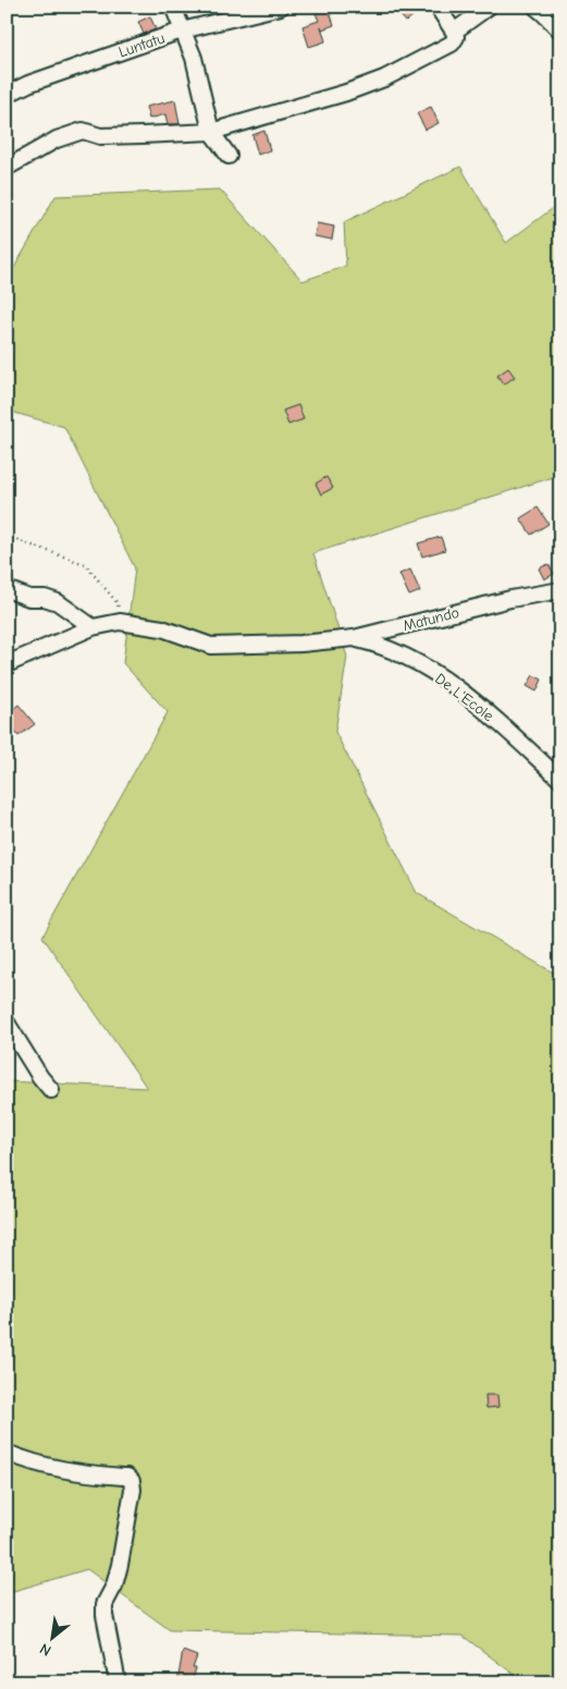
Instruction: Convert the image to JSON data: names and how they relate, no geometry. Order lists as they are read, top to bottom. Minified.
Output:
{"streets":{"street":["Luntatu","Matundo","De L'Ecole"]},"crossings":[["Matundo","De L'Ecole"]],"north":"bottom left"}
